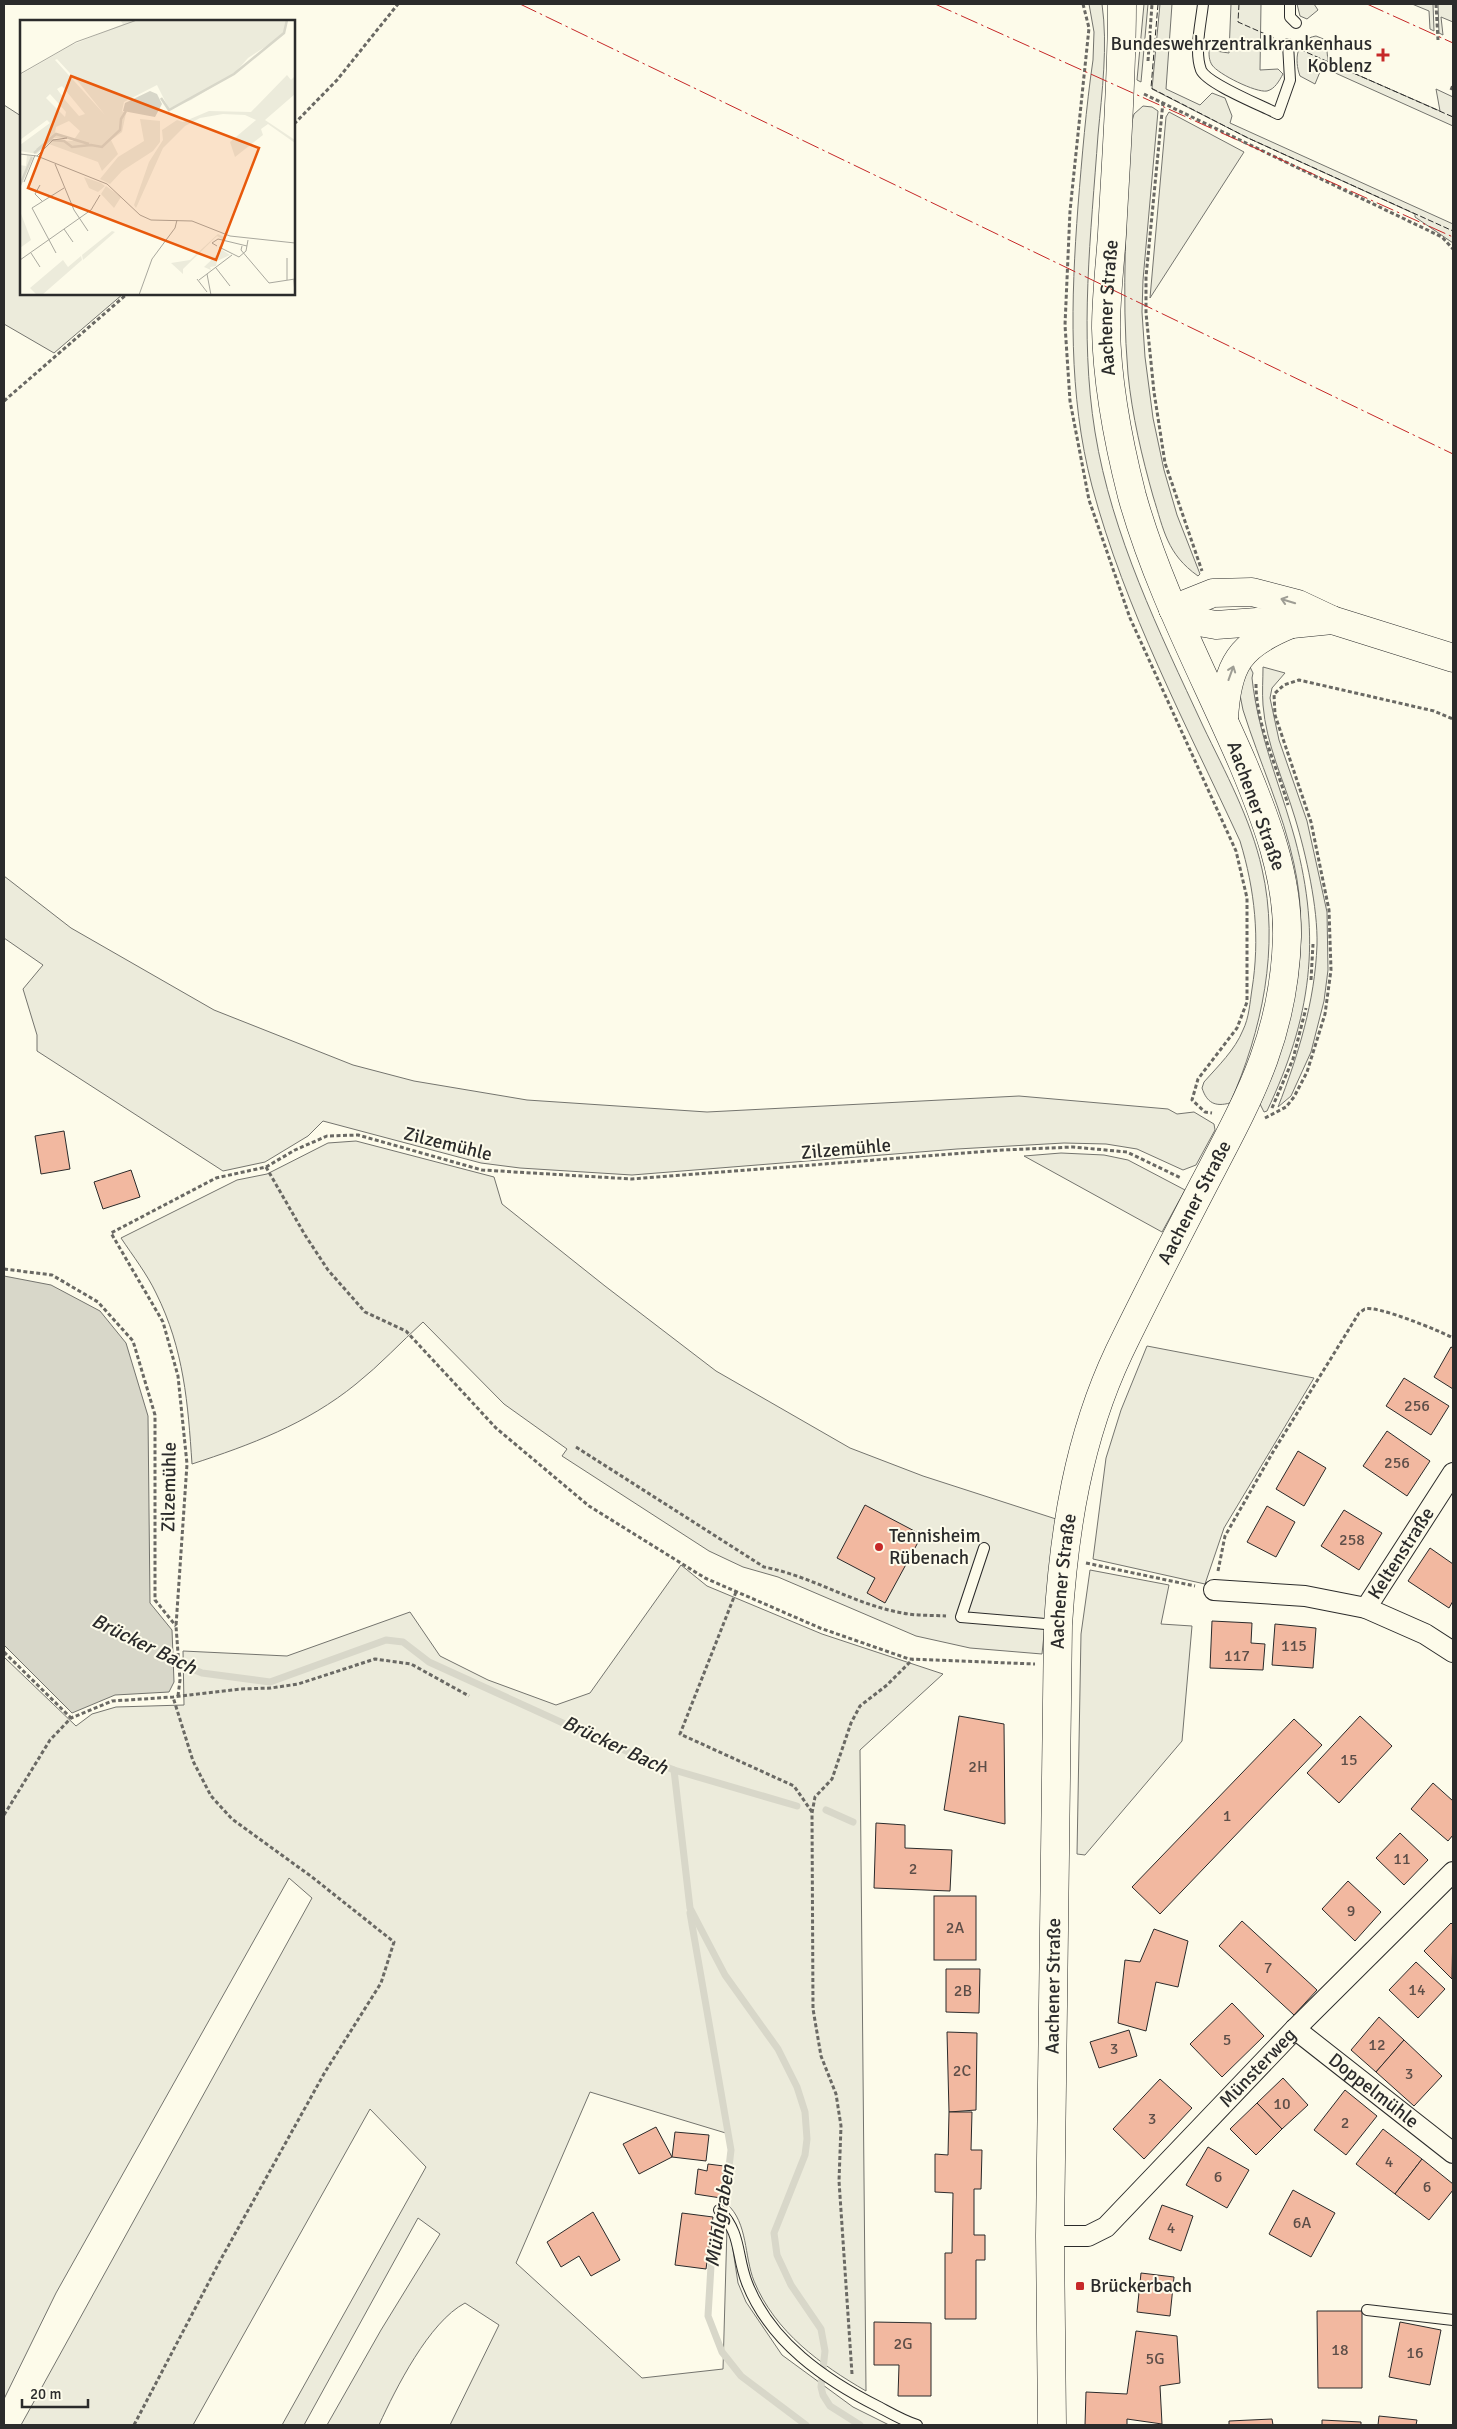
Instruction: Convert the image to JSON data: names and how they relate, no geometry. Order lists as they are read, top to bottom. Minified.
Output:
{"streets":{"main road":["Aachener Straße"],"street":["Keltenstraße","Münsterweg","Doppelmühle"],"path":["Zilzemühle"]},"crossings":[["Aachener Straße","Zilzemühle"],["Aachener Straße","Münsterweg"],["Münsterweg","Doppelmühle"]],"water":["Brücker Bach","Mühlgraben"],"places":{"health":["Bundeswehrzentralkrankenhaus Koblenz"],"other":["Tennisheim Rübenach"],"transit":["Brückerbach"]},"house_numbers":["256","256","258","115","117","15","2H","1","11","2","9","2A","7","14","2B","5","12","3","2C","3","10","3","2","4","6","6","6A","4","2G","18","16","5G"],"scale_bar":"20 m"}
